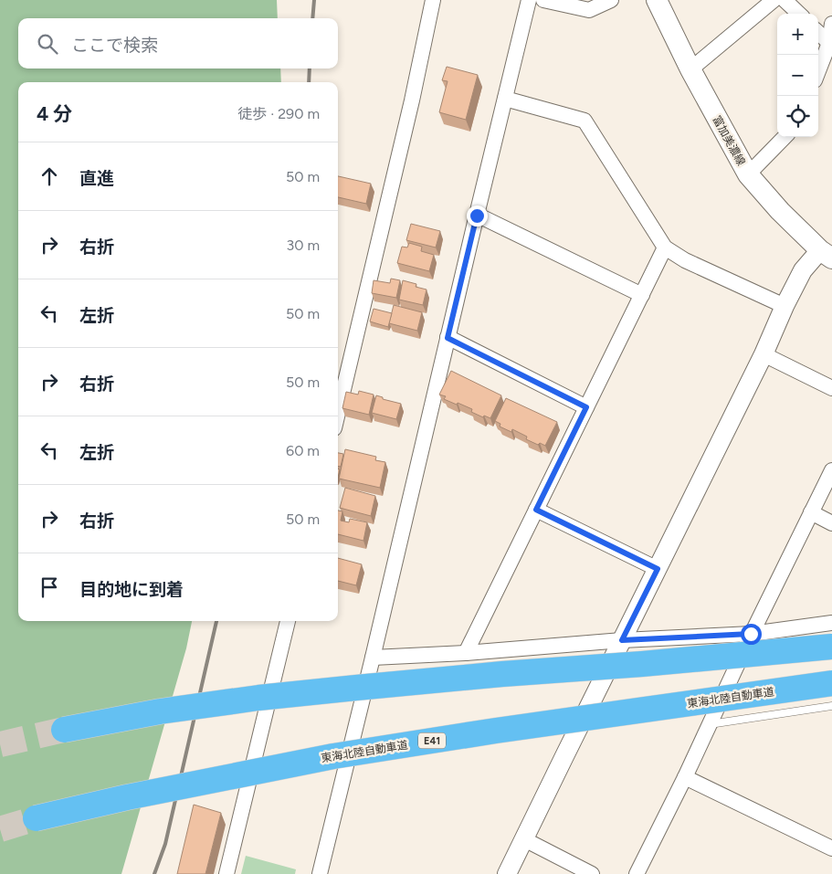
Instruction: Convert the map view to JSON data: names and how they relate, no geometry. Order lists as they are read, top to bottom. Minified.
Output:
{"streets":{"highway":["東海北陸自動車道","E41"],"main road":["富加美濃線"]},"page":{"map_buttons":["+","−"],"search":"ここで検索","heading":["4 分","徒歩 · 290 m"],"list":[["直進","50 m"],["右折","30 m"],["左折","50 m"],["右折","50 m"],["左折","60 m"],["右折","50 m"],"目的地に到着"]}}
